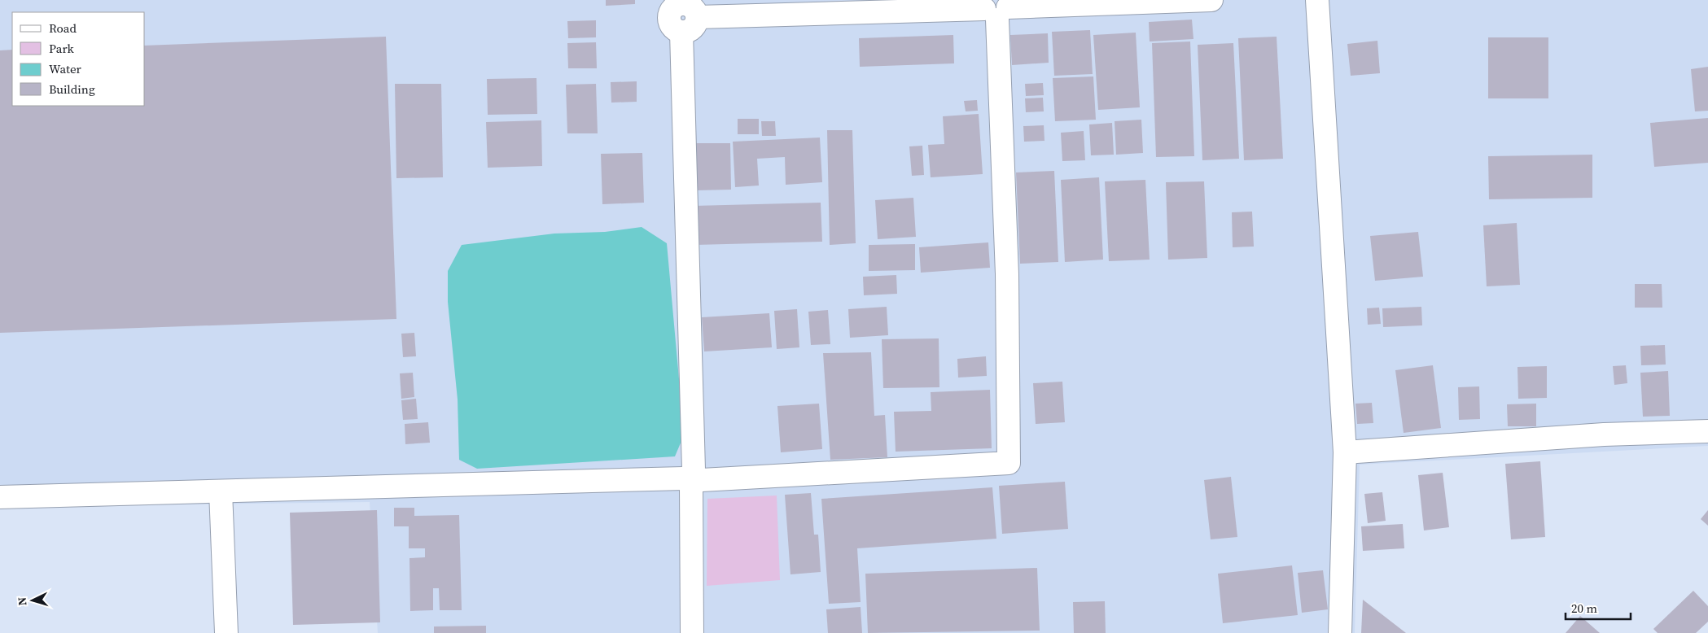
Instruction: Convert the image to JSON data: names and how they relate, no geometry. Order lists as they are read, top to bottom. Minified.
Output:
{"legend":["Road","Park","Water","Building"],"scale_bar":"20 m","north":"left"}
